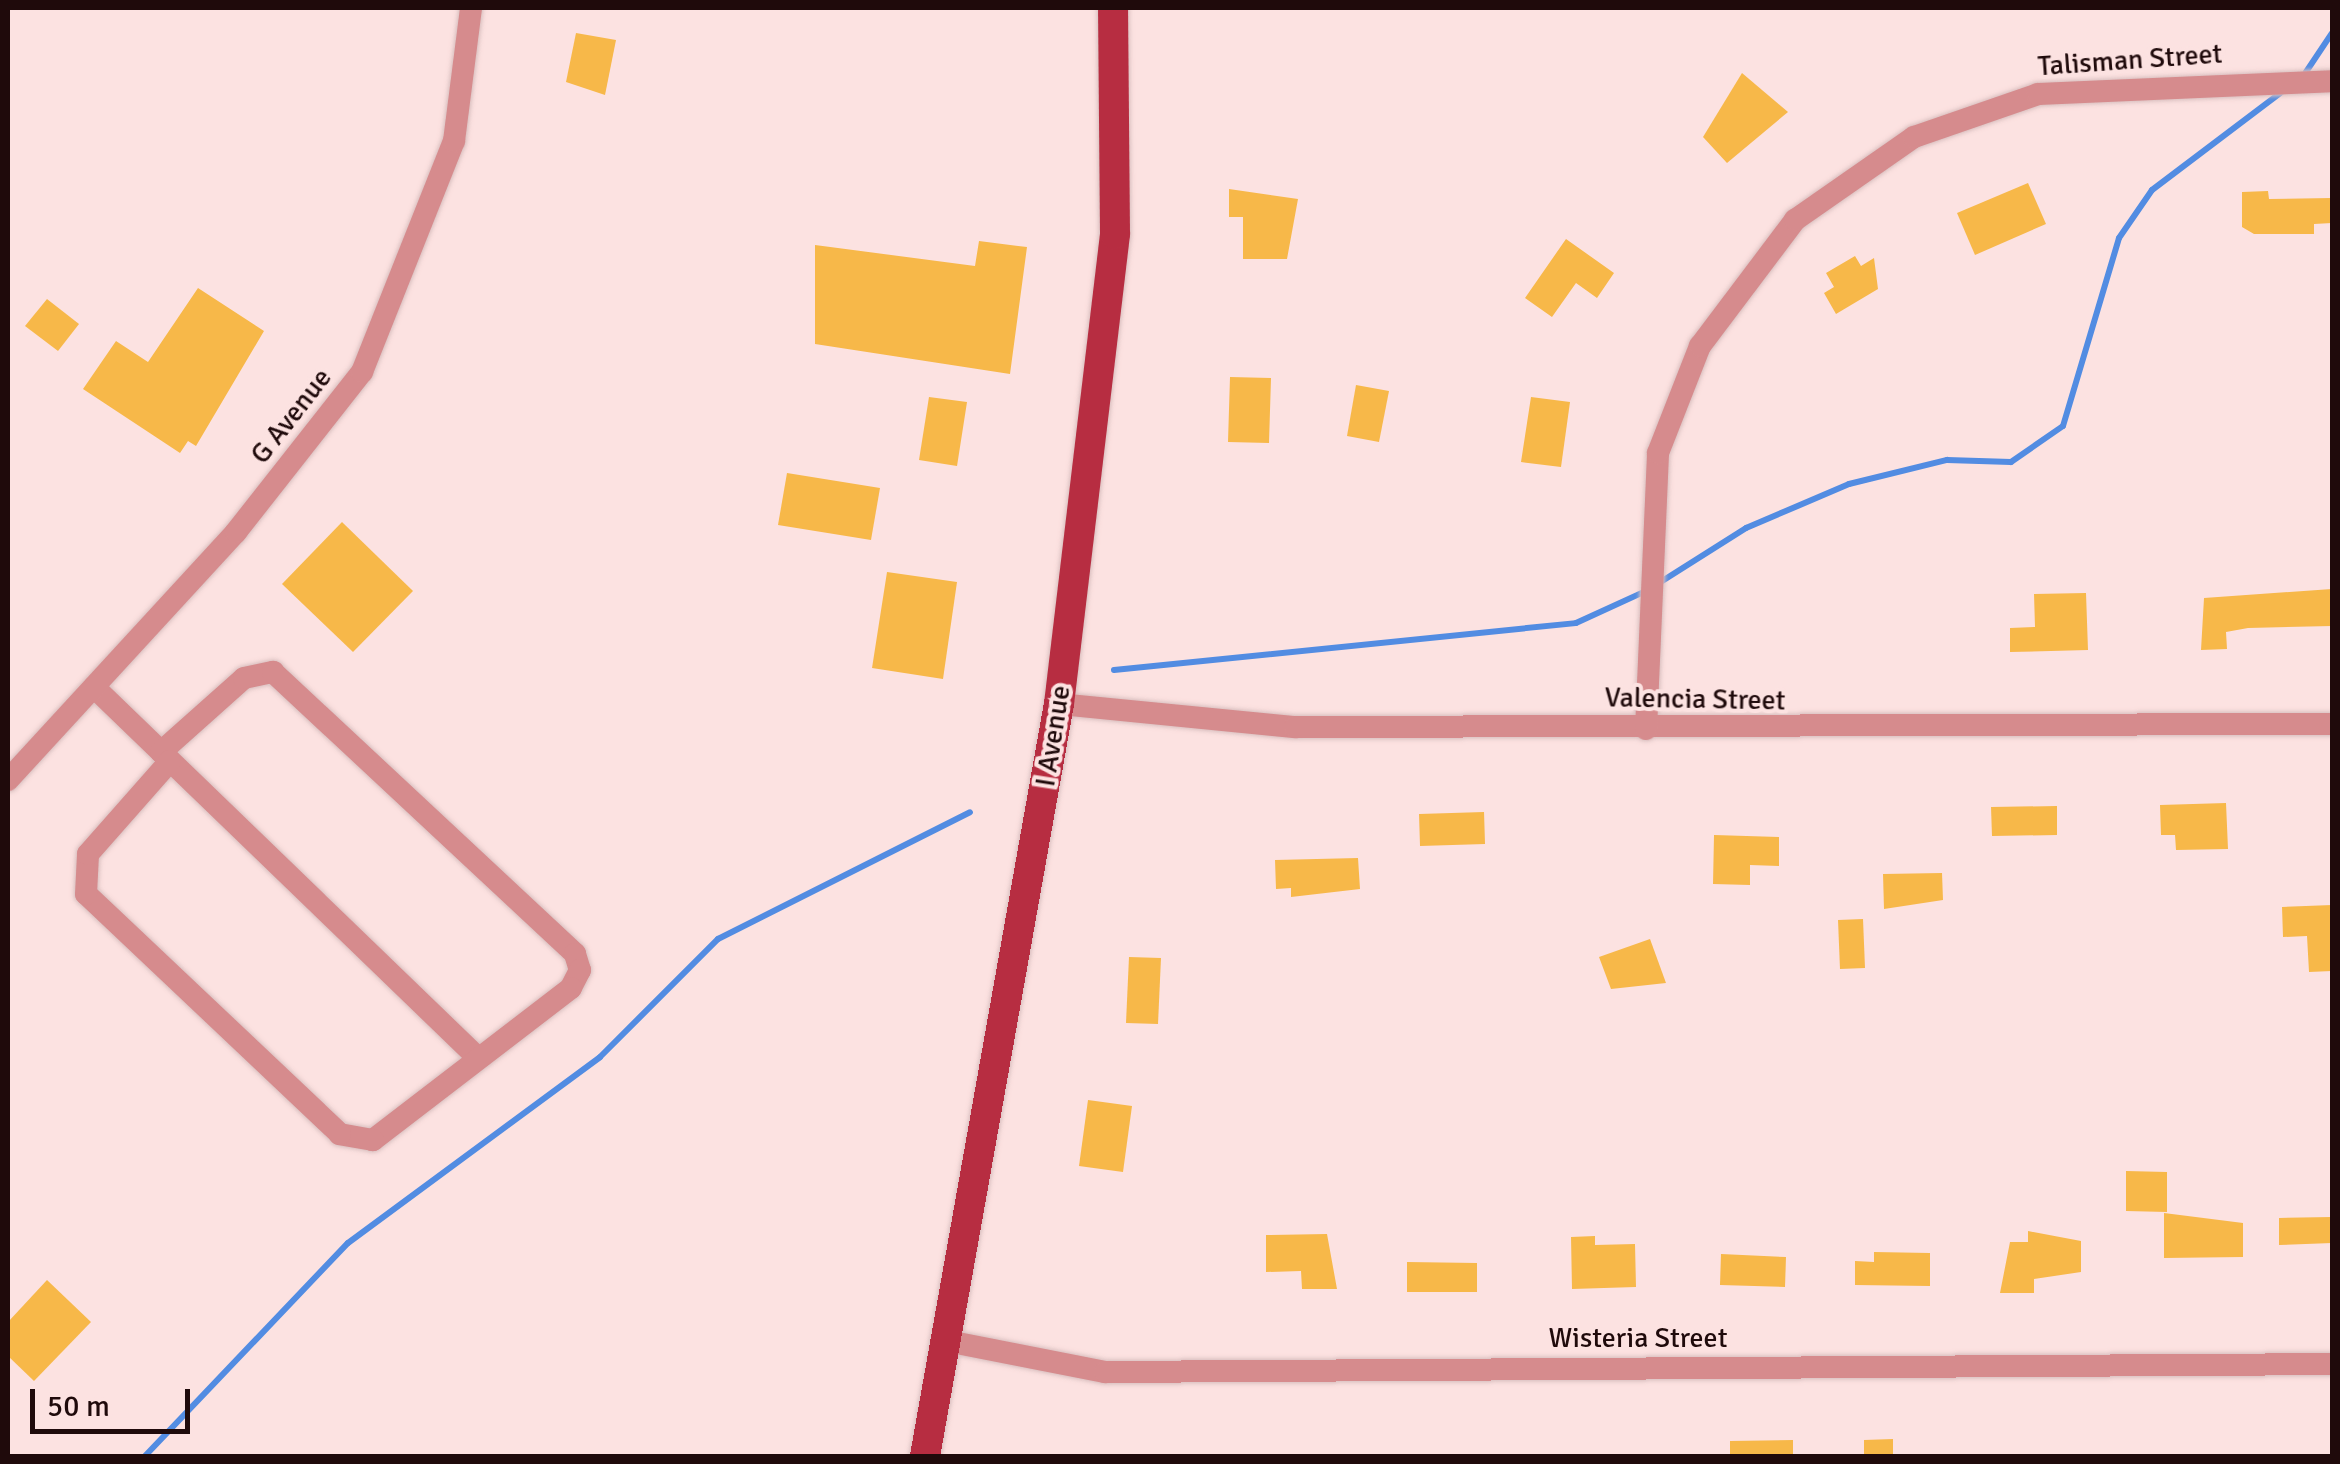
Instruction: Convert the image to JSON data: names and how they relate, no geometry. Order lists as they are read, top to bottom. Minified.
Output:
{"streets":{"main road":["I Avenue"],"street":["Talisman Street","G Avenue","Valencia Street","Wisteria Street"]},"crossings":[["Talisman Street","Valencia Street"],["Valencia Street","I Avenue"],["I Avenue","Wisteria Street"]],"scale_bar":"50 m"}
